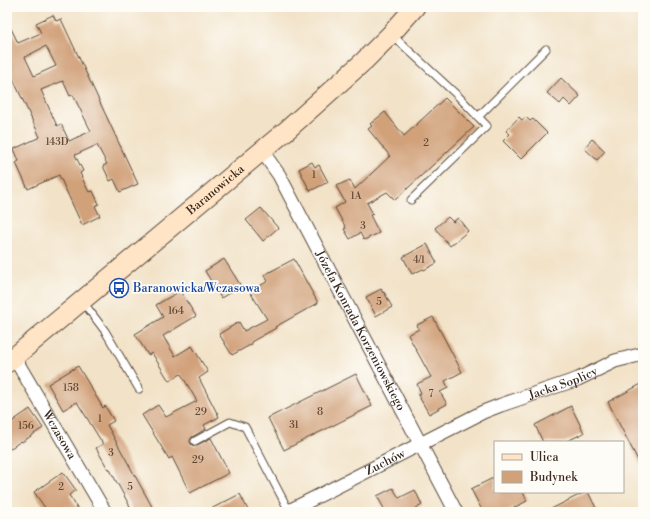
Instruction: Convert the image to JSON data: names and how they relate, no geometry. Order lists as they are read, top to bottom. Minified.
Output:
{"streets":{"street":["Baranowicka","Józefa Konrada Korzeniowskiego","Jacka Soplicy","Wczasowa","Zuchów"]},"crossings":[["Baranowicka","Józefa Konrada Korzeniowskiego"],["Baranowicka","Wczasowa"],["Józefa Konrada Korzeniowskiego","Zuchów"],["Jacka Soplicy","Zuchów"]],"places":{"bus stop":["Baranowicka/Wczasowa"]},"house_numbers":["143D","2","1","1A","3","4/1","5","164","158","7","29","8","1","31","156","3","29","2","5"],"legend":["Ulica","Budynek"]}
